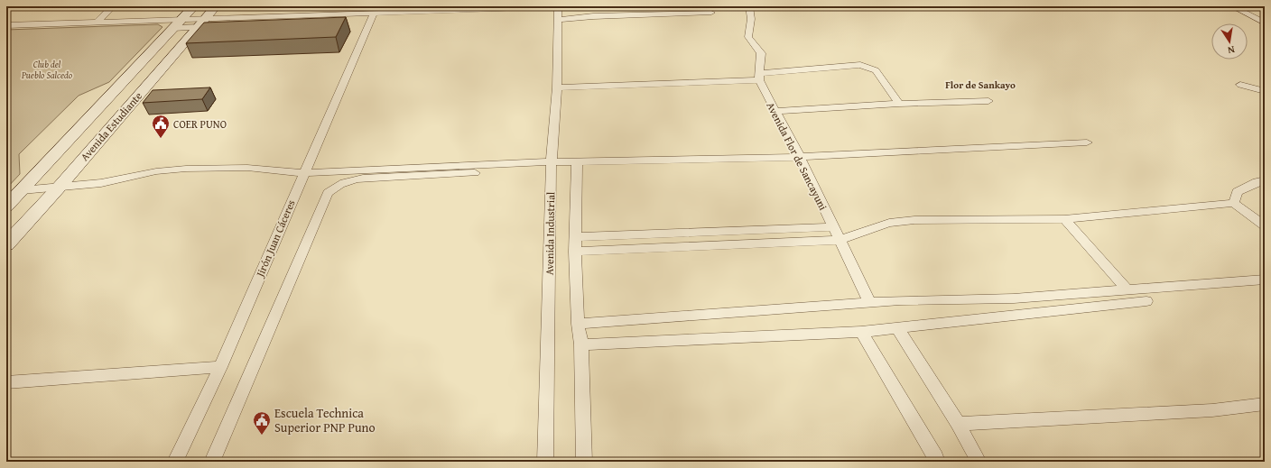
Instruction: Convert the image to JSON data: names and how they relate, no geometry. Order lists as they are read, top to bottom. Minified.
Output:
{"streets":{"street":["Avenida Estudiante","Avenida Flor de Sancayuni","Avenida Industrial","Jirón Juan Cáceres"]},"districts":["Flor de Sankayo"],"parks":["Club del Pueblo Salcedo"],"places":{"public building":["COER PUNO","Escuela Technica Superior PNP Puno"]},"north":"bottom"}
